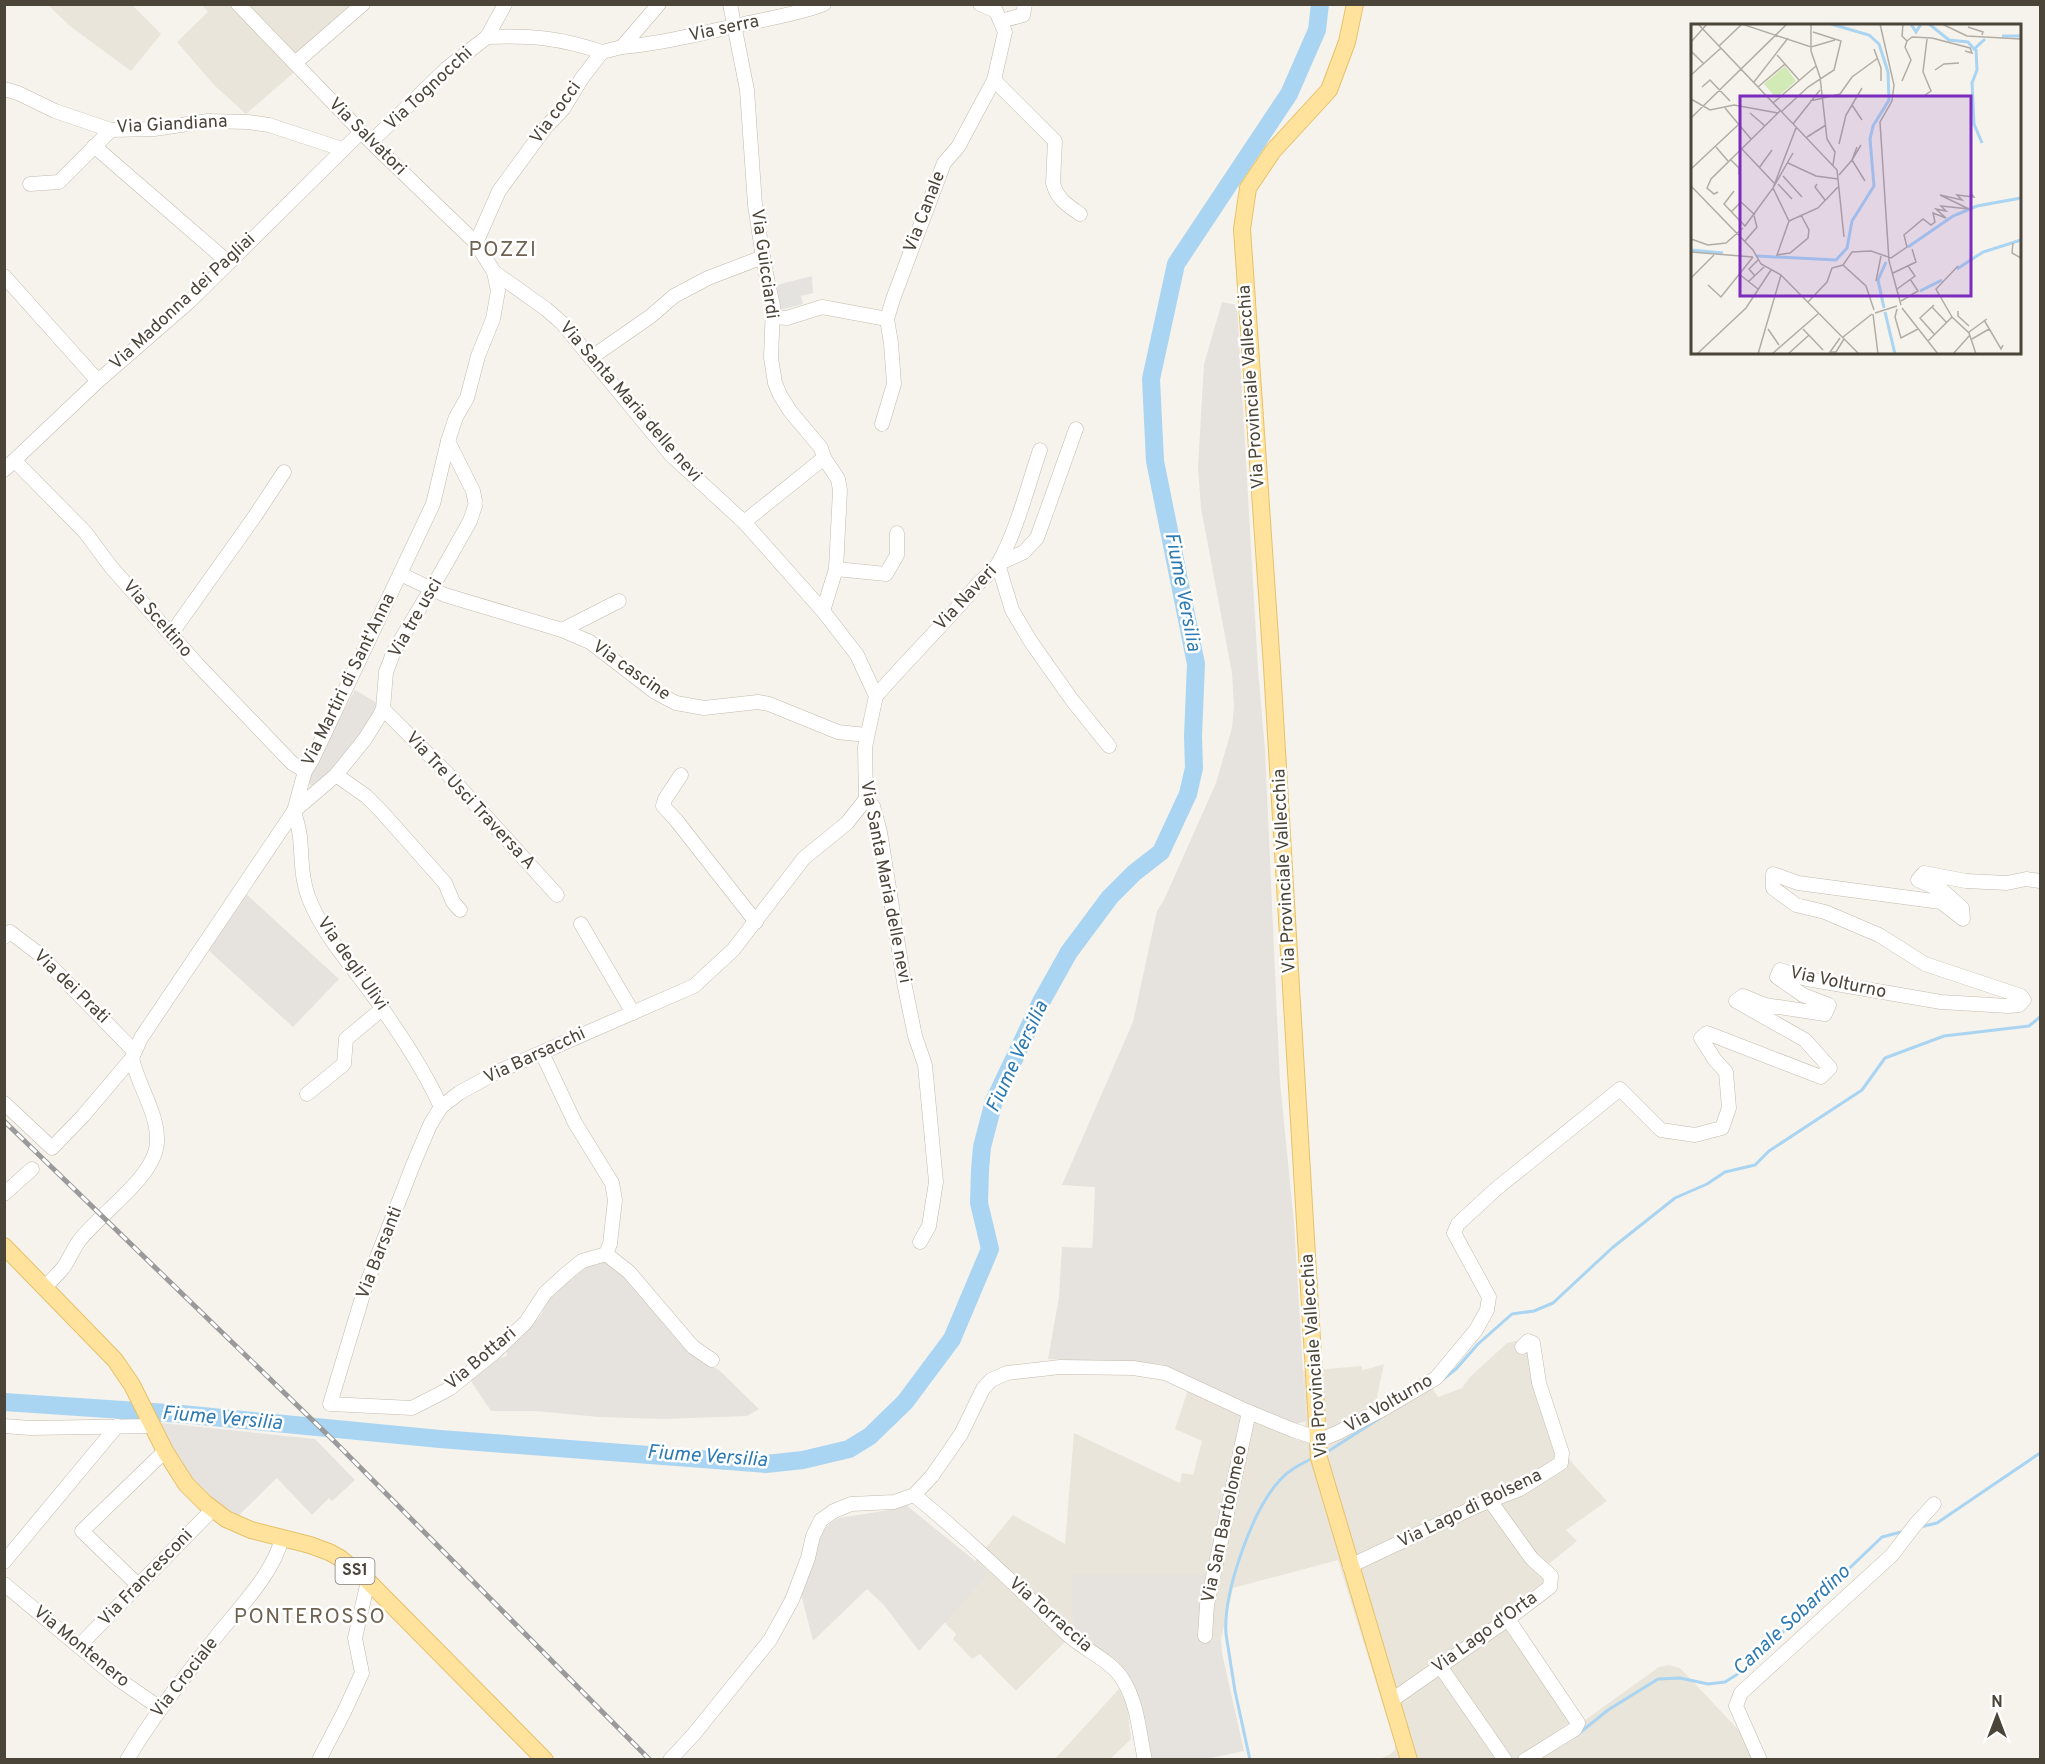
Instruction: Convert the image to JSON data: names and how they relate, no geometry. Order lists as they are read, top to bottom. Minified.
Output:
{"streets":{"main road":["Via Provinciale Vallecchia","SS1"],"street":["Via serra","Via Tognocchi","Via cocci","Via Giandiana","Via Salvatori","Via Canale","Via Guicciardi","Via Madonna dei Pagliai","Via Santa Maria delle nevi","Via Naveri","Via tre usci","Via Sceltino","Via cascine","Via Martiri di Sant'Anna","Via Tre Usci Traversa A","Via degli Ulivi","Via Volturno","Via dei Prati","Via Barsacchi","Via Barsanti","Via Bottari","Via Lago di Bolsena","Via San Bartolomeo","Via Francesconi","Via Torraccia","Via Lago d'Orta","Via Montenero","Via Crociale"]},"crossings":[["Via serra","Via Guicciardi"],["Via Tognocchi","Via cocci"],["Via Tognocchi","Via Salvatori"],["Via Tognocchi","Via Madonna dei Pagliai"],["Via cocci","Via Salvatori"],["Via Giandiana","Via Madonna dei Pagliai"],["Via Salvatori","Via Madonna dei Pagliai"],["Via Salvatori","Via Santa Maria delle nevi"],["Via Salvatori","Via Martiri di Sant'Anna"],["Via Guicciardi","Via Santa Maria delle nevi"],["Via Madonna dei Pagliai","Via Sceltino"],["Via Provinciale Vallecchia","Via Volturno"],["Via Provinciale Vallecchia","Via Lago di Bolsena"],["Via Provinciale Vallecchia","Via Lago d'Orta"],["Via Santa Maria delle nevi","Via Naveri"],["Via Santa Maria delle nevi","Via cascine"],["Via Santa Maria delle nevi","Via Martiri di Sant'Anna"],["Via Santa Maria delle nevi","Via Barsacchi"],["Via tre usci","Via cascine"],["Via tre usci","Via Martiri di Sant'Anna"],["Via tre usci","Via Tre Usci Traversa A"],["Via tre usci","Via degli Ulivi"],["Via Sceltino","Via Martiri di Sant'Anna"],["Via cascine","Via Martiri di Sant'Anna"],["Via Martiri di Sant'Anna","Via degli Ulivi"],["Via Martiri di Sant'Anna","Via dei Prati"],["Via degli Ulivi","Via Barsacchi"],["Via degli Ulivi","Via Barsanti"],["Via Barsacchi","Via Barsanti"],["Via Barsanti","Via Bottari"],["Via Lago di Bolsena","Via Lago d'Orta"],["SS1","Via Francesconi"],["SS1","Via Crociale"],["Via Francesconi","Via Montenero"],["Via Montenero","Via Crociale"]],"districts":["POZZI","PONTEROSSO"],"water":["Fiume Versilia","Canale Sobardino"],"north":"top"}
